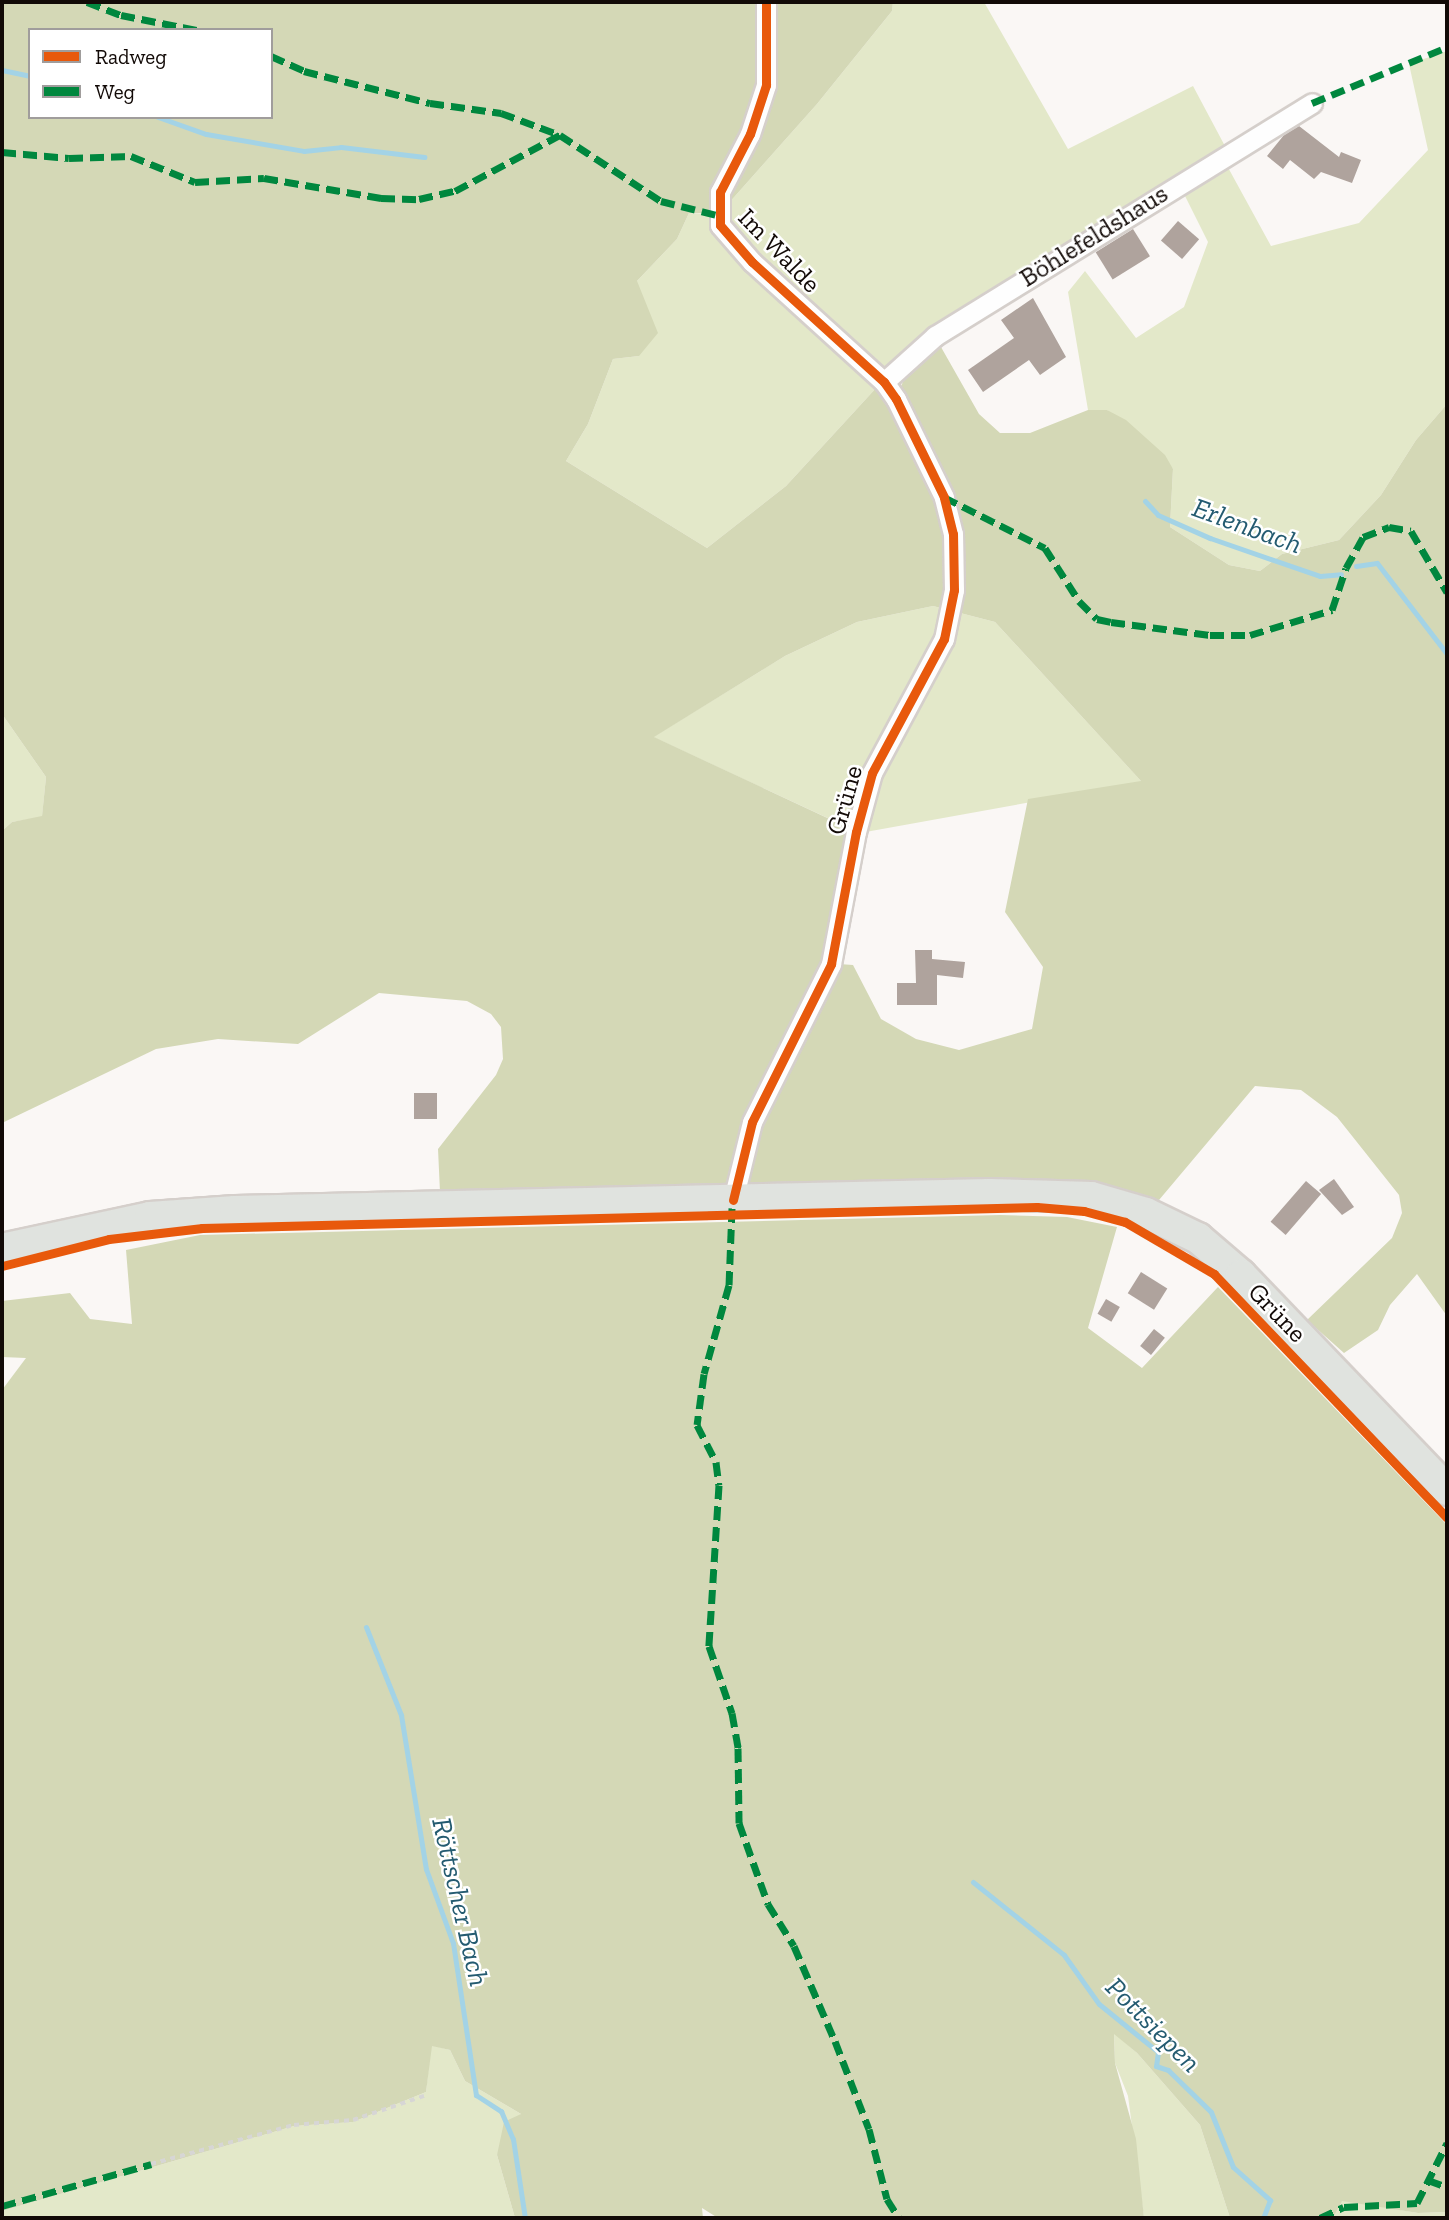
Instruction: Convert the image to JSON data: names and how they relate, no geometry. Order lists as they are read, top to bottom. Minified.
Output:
{"streets":{"main road":["Grüne"],"street":["Böhlefeldshaus","Im Walde"]},"crossings":[["Böhlefeldshaus","Im Walde"],["Böhlefeldshaus","Grüne"],["Im Walde","Grüne"]],"water":["Erlenbach","Röttscher Bach","Pottsiepen"],"legend":["Radweg","Weg"]}
